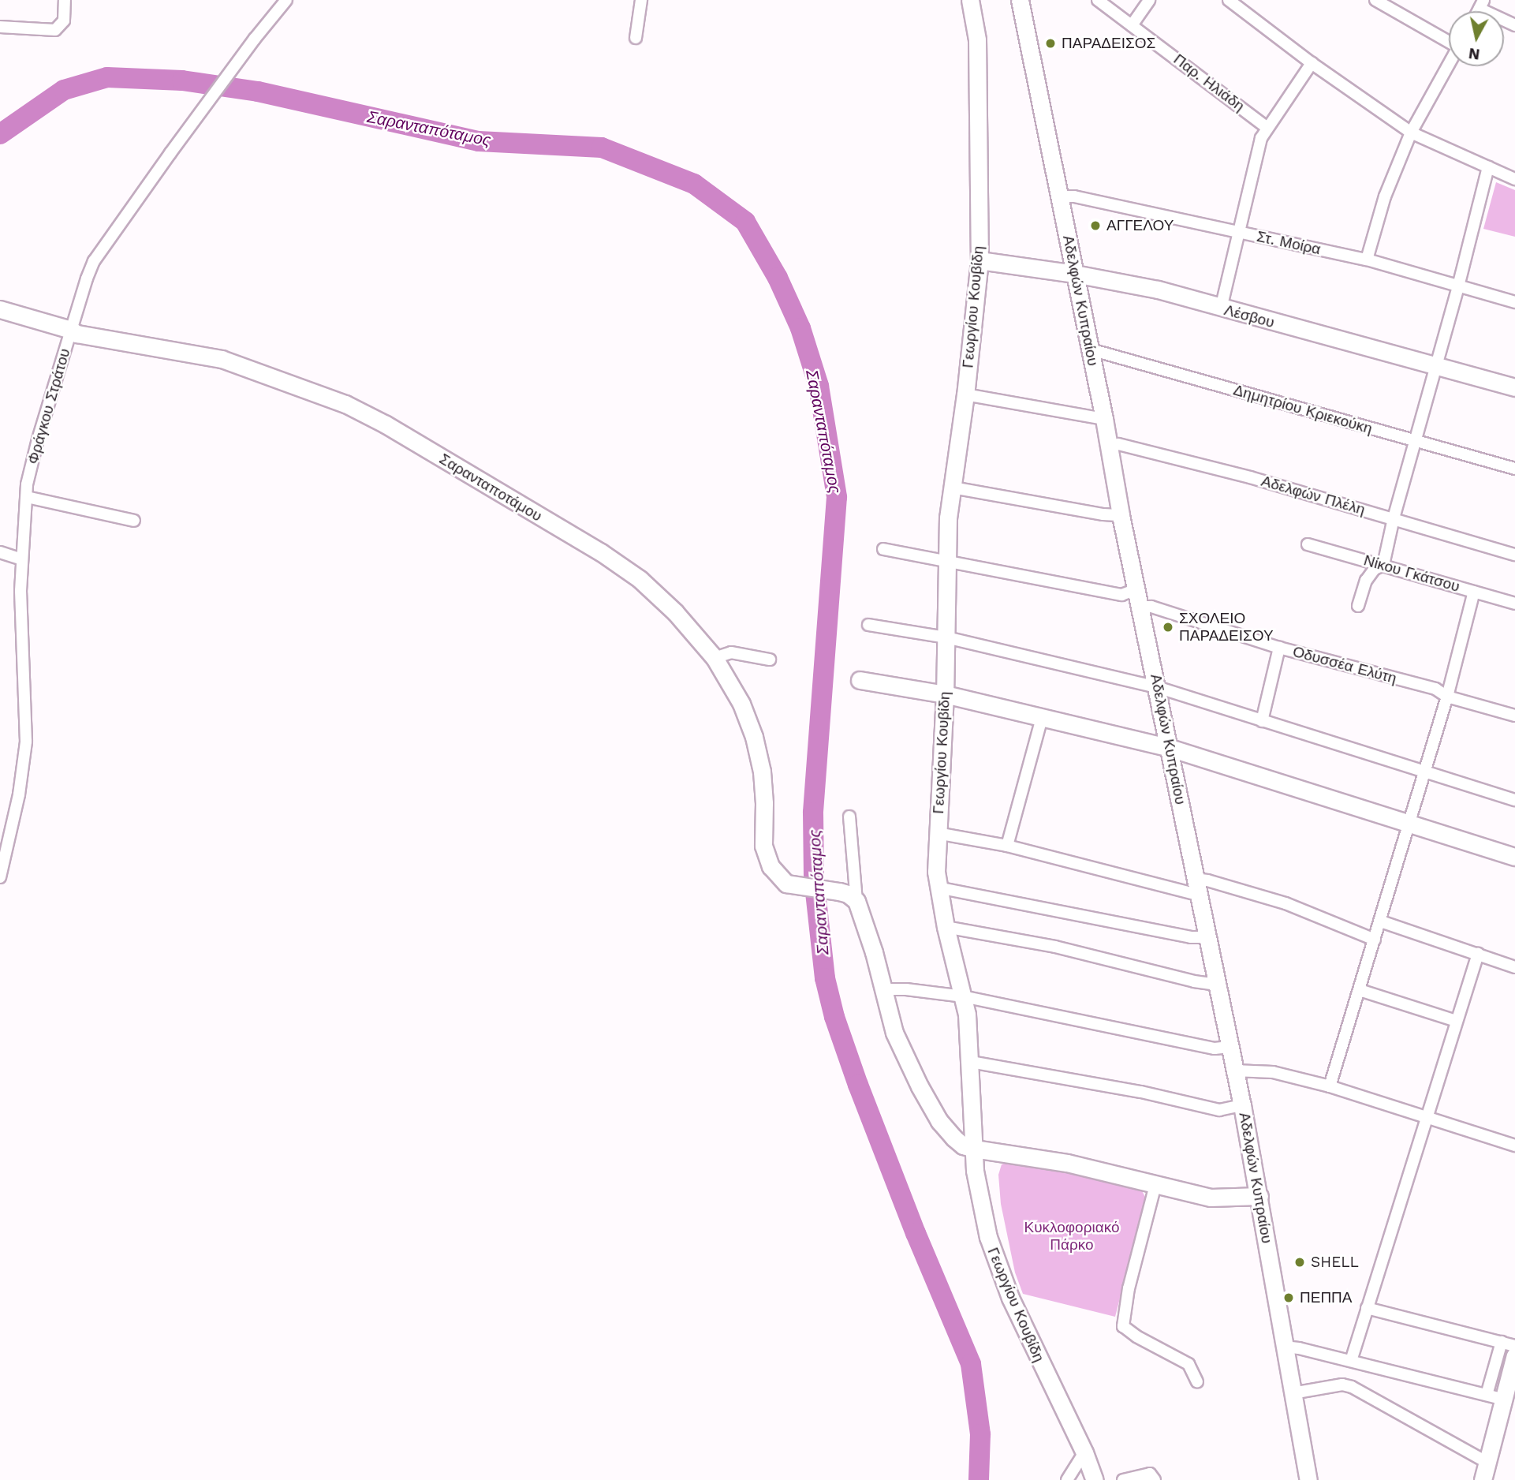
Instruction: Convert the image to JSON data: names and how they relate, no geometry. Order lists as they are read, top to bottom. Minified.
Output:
{"streets":{"street":["Παρ. Ηλιάδη","Στ. Μοίρα","Αδελφών Κυπραίου","Γεωργίου Κουβίδη","Λέσβου","Φράγκου Στράτου","Δημητρίου Κριεκούκη","Σαρανταποτάμου","Αδελφών Πλέλη","Νίκου Γκάτσου","Οδυσσέα Ελύτη"]},"crossings":[["Στ. Μοίρα","Αδελφών Κυπραίου"],["Αδελφών Κυπραίου","Λέσβου"],["Αδελφών Κυπραίου","Δημητρίου Κριεκούκη"],["Αδελφών Κυπραίου","Αδελφών Πλέλη"],["Αδελφών Κυπραίου","Οδυσσέα Ελύτη"],["Γεωργίου Κουβίδη","Λέσβου"],["Φράγκου Στράτου","Σαρανταποτάμου"]],"water":["Σαρανταπόταμος"],"parks":["Κυκλοφοριακό Πάρκο"],"places":["ΠΑΡΑΔΕΙΣΟΣ","ΑΓΓΕΛΟΥ","ΣΧΟΛΕΙΟ ΠΑΡΑΔΕΙΣΟΥ","SHELL","ΠΕΠΠΑ"],"north":"bottom"}
